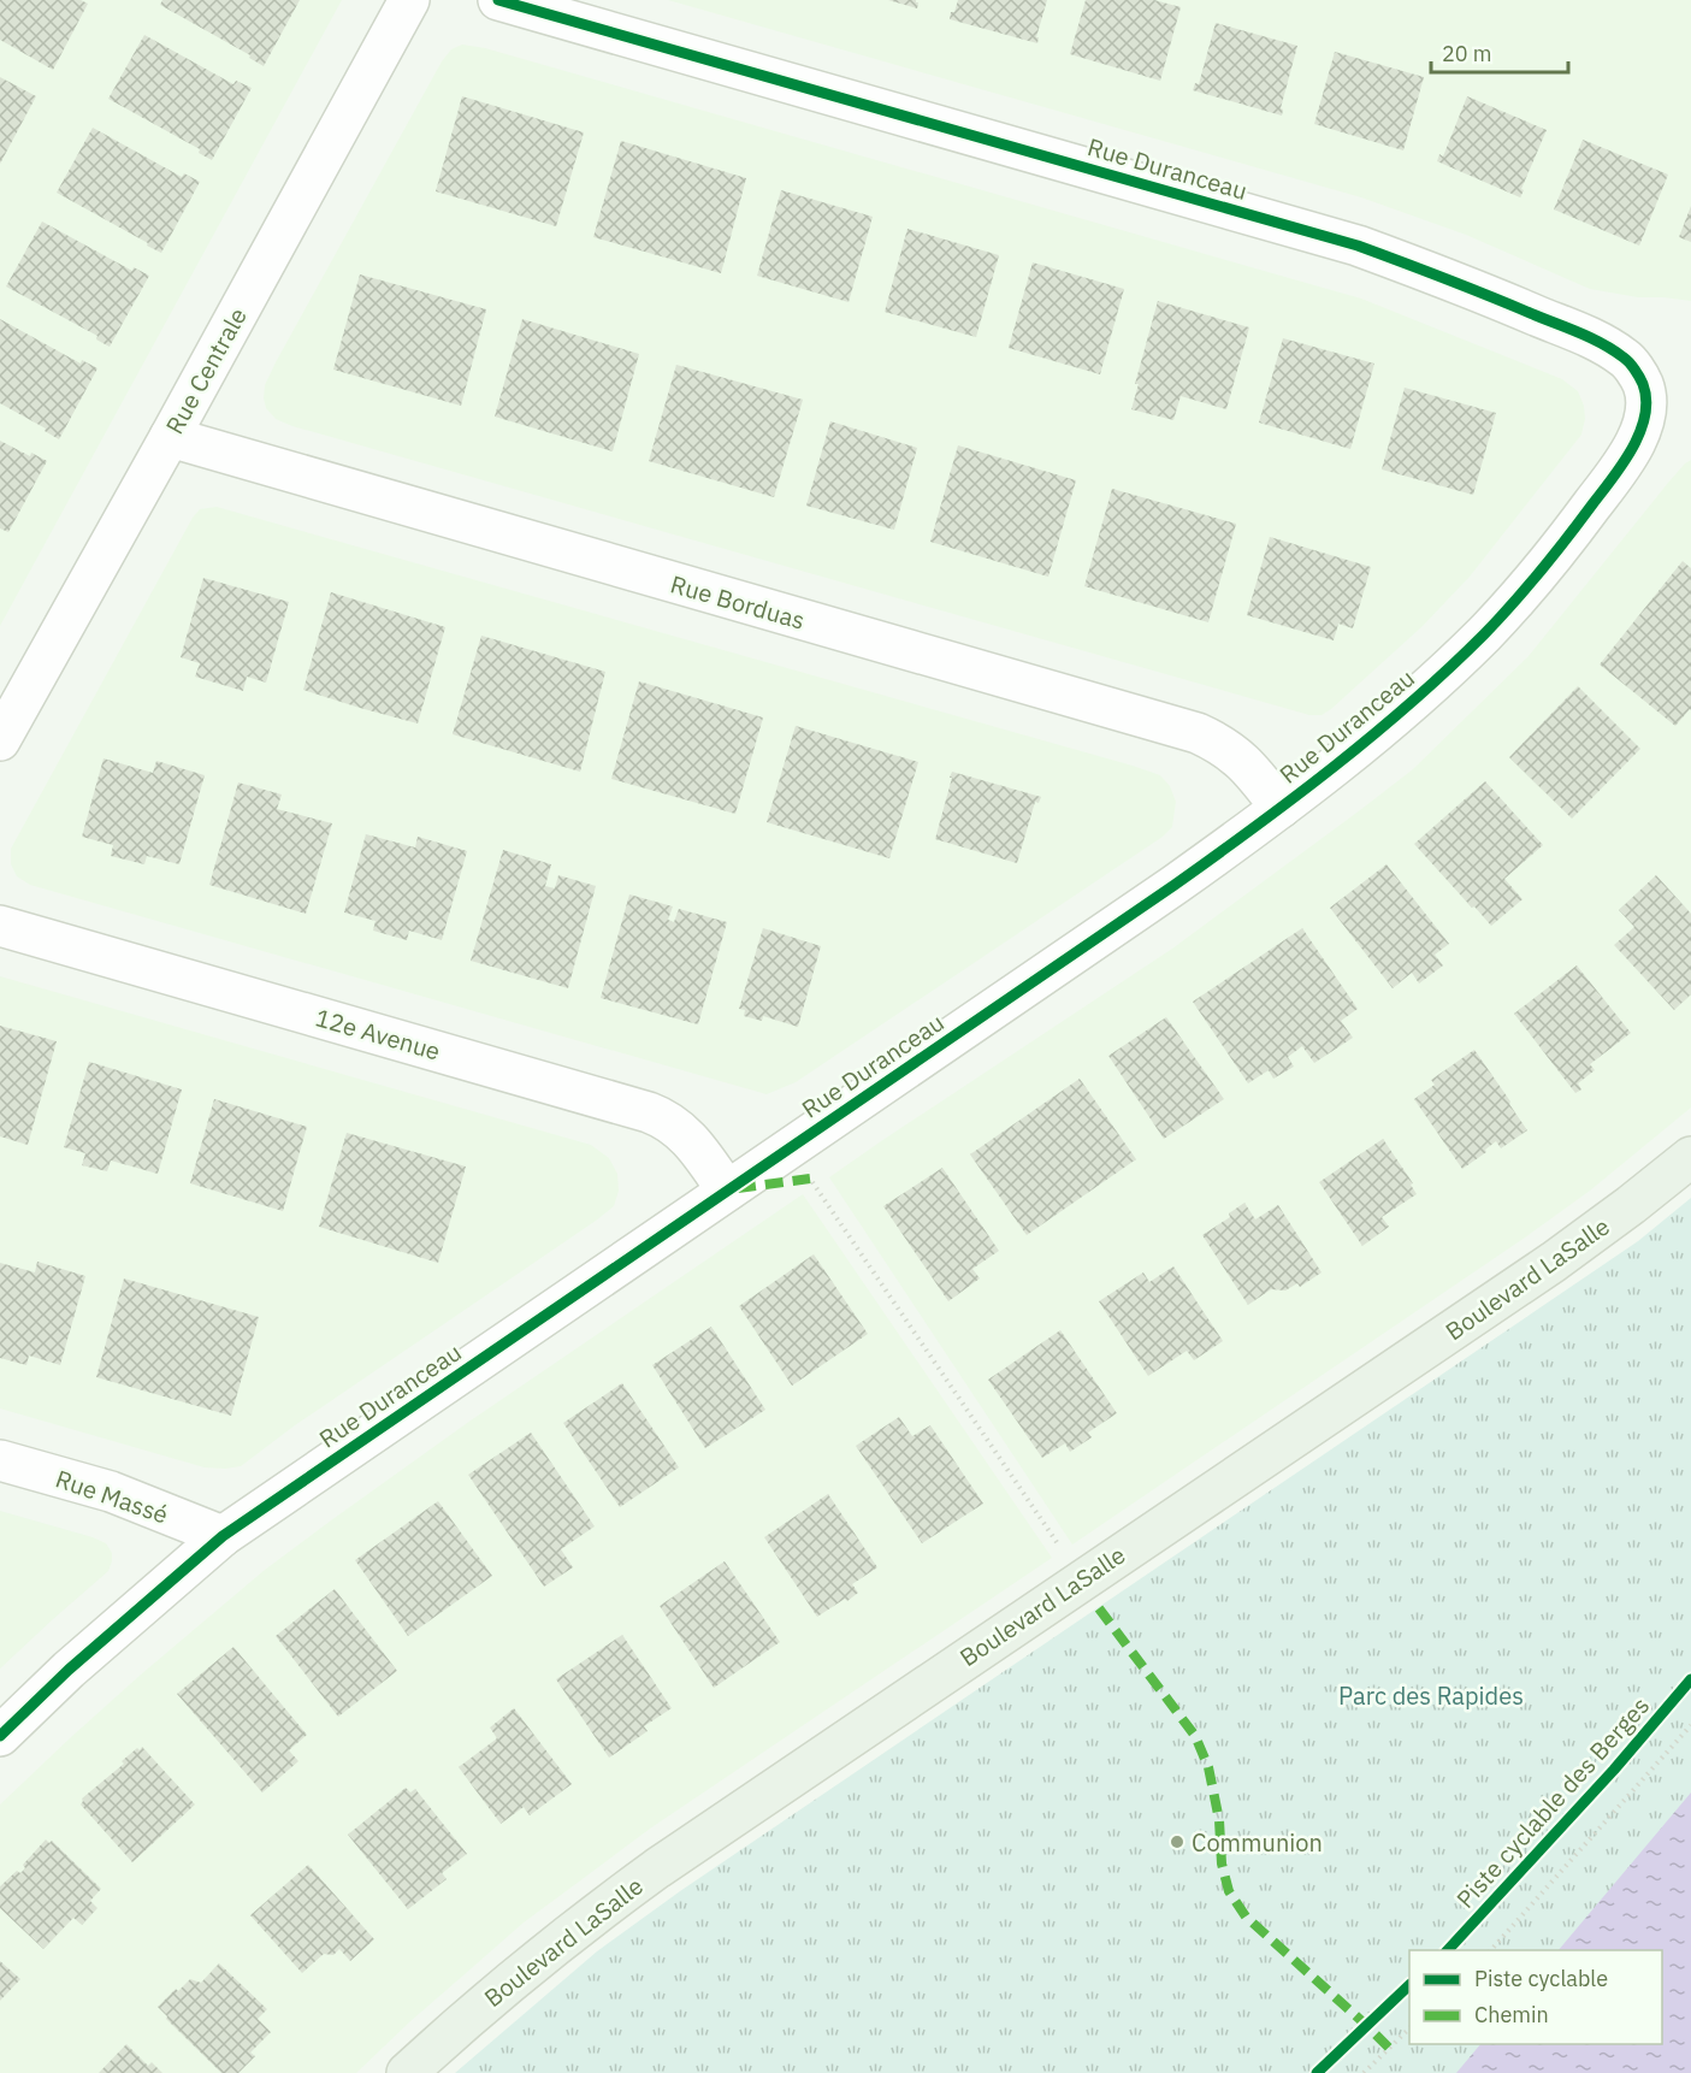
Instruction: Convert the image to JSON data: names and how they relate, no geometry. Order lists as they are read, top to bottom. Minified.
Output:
{"streets":{"main road":["Boulevard LaSalle"],"street":["Rue Duranceau","Rue Centrale","Rue Borduas","12e Avenue","Rue Massé"],"cycle path":["Piste cyclable des Berges"]},"crossings":[["Rue Duranceau","Rue Borduas"],["Rue Duranceau","12e Avenue"],["Rue Duranceau","Rue Massé"],["Rue Centrale","Rue Borduas"]],"parks":["Parc des Rapides"],"places":["Communion"],"legend":["Piste cyclable","Chemin"],"scale_bar":"20 m"}
